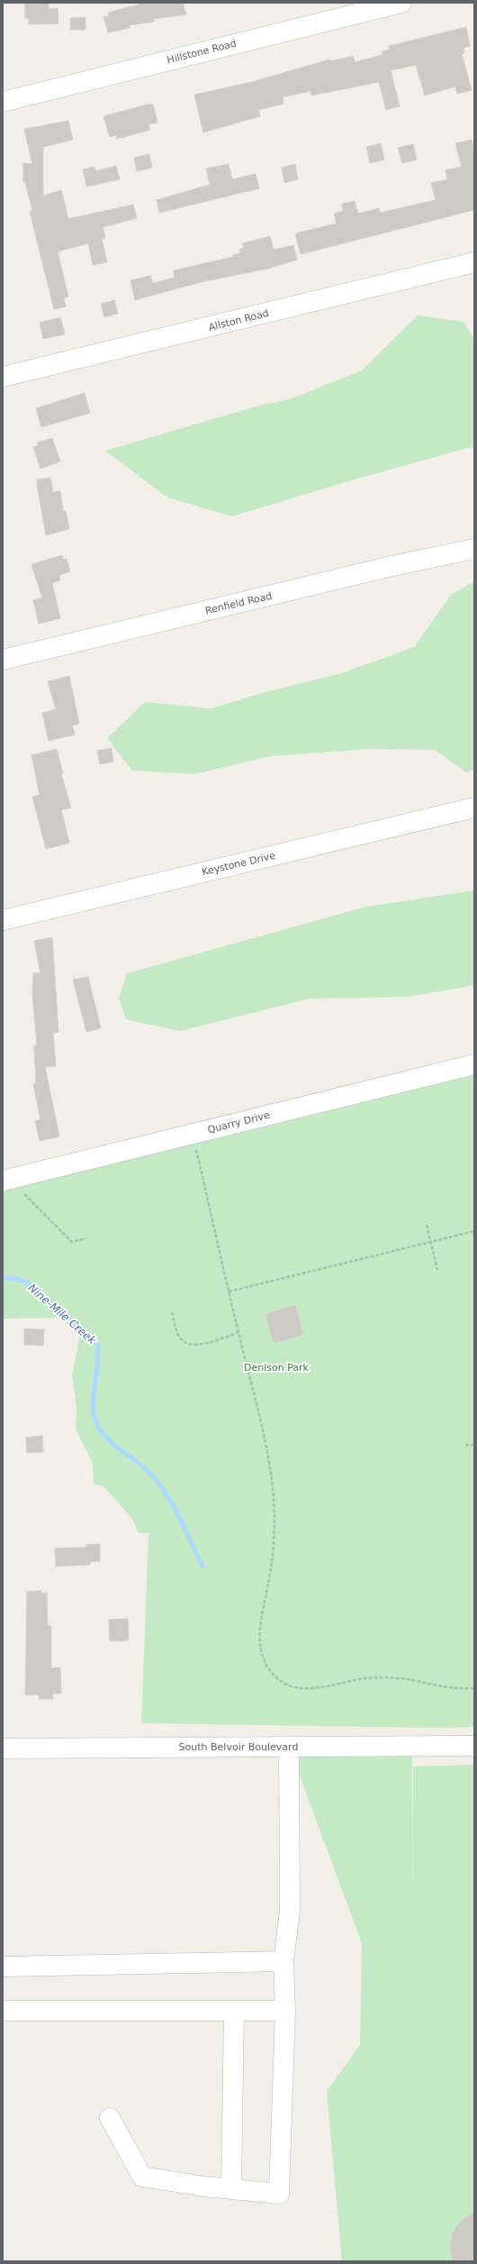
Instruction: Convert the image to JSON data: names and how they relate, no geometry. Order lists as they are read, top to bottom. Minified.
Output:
{"streets":{"street":["Hillstone Road","Allston Road","Renfield Road","Keystone Drive","Quarry Drive","South Belvoir Boulevard"]},"water":["Nine-Mile Creek"],"parks":["Denison Park"]}
